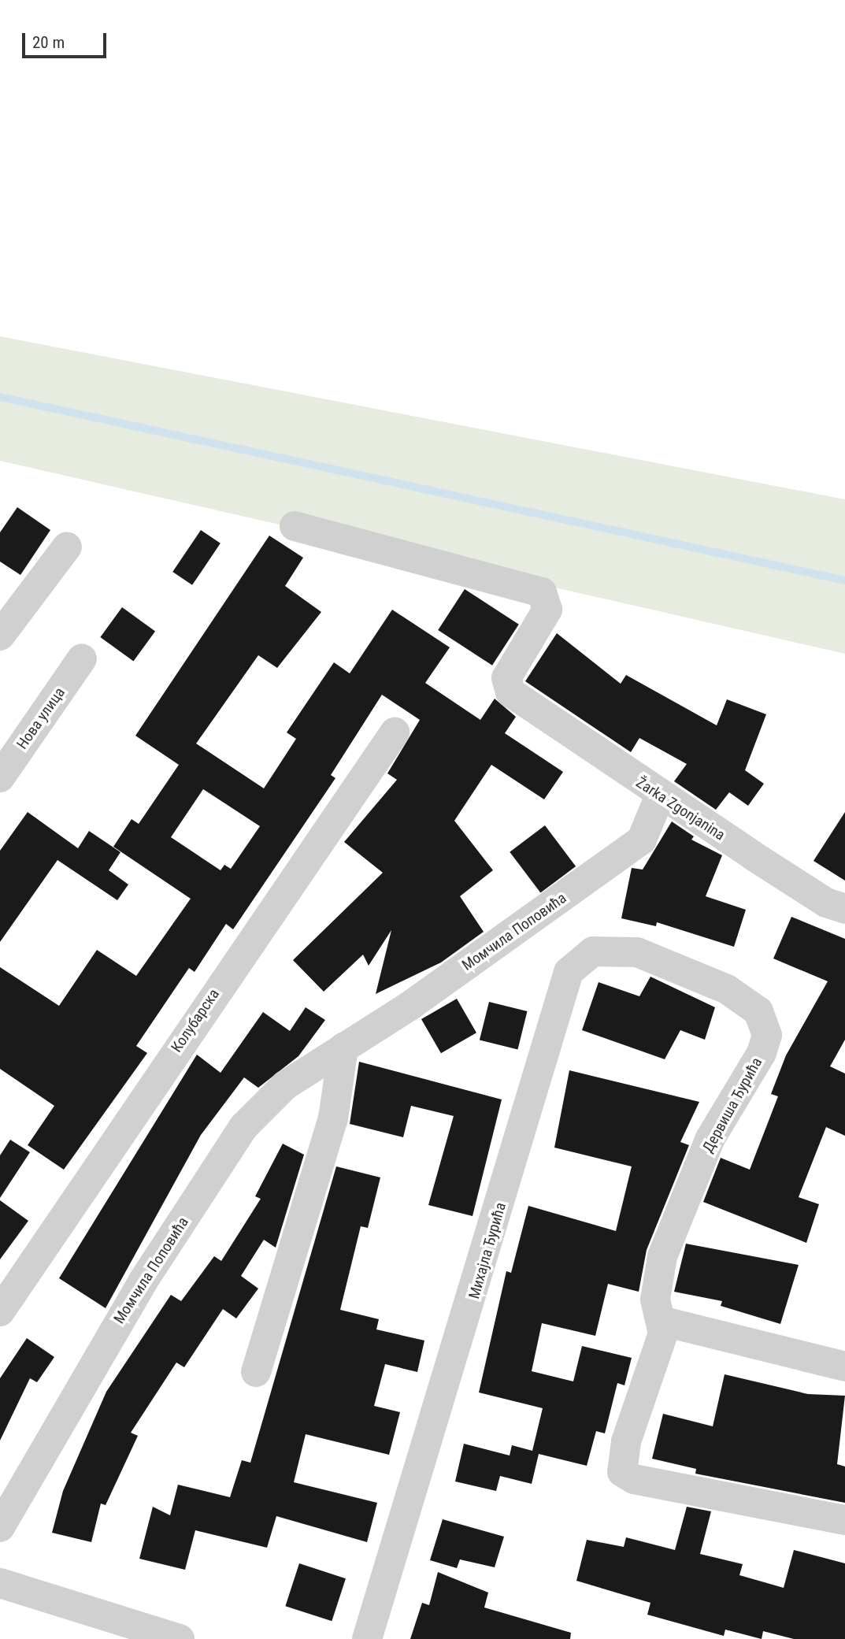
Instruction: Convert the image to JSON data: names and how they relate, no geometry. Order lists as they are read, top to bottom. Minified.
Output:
{"streets":{"street":["Нова улица","Žarka Zgonjanina","Момчила Поповића","Колубарска","Дервиша Ђурића","Михајла Ђурића"]},"crossings":[["Žarka Zgonjanina","Момчила Поповића"],["Дервиша Ђурића","Михајла Ђурића"]],"scale_bar":"20 m"}
